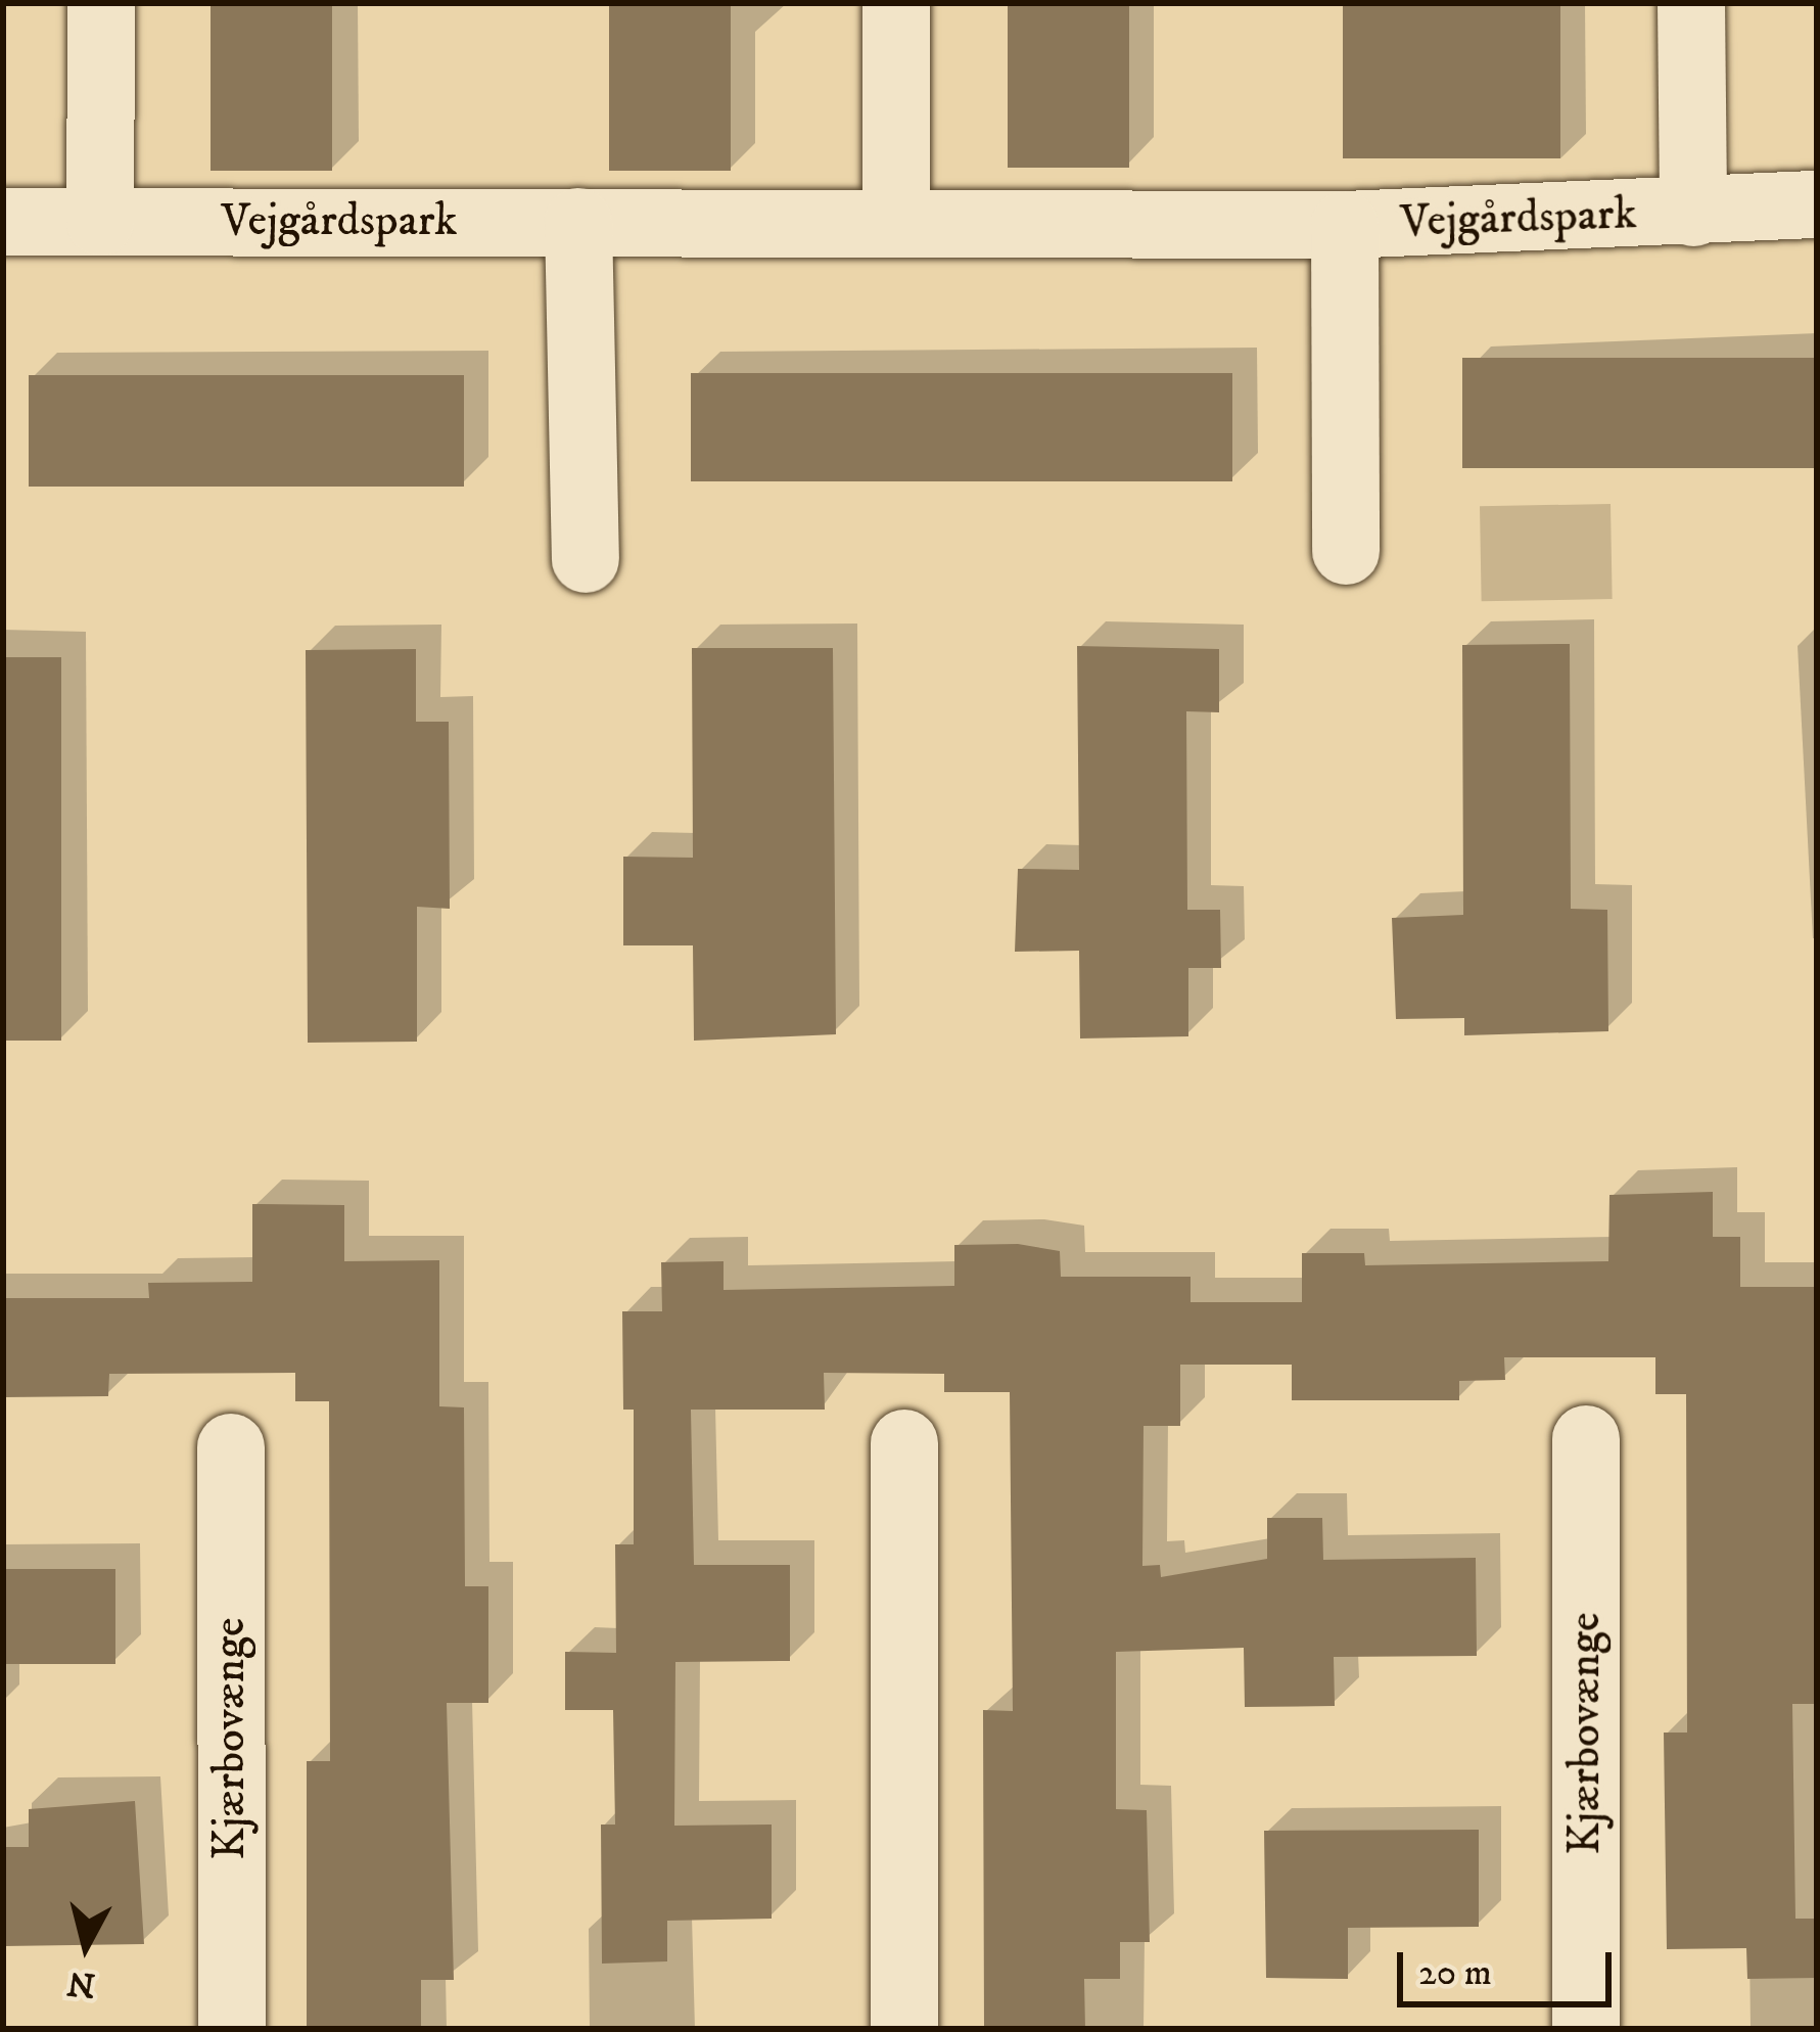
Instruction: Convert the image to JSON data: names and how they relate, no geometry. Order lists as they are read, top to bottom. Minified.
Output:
{"streets":{"street":["Vejgårdspark","Kjærbovænge"]},"scale_bar":"20 m","north":"bottom"}
